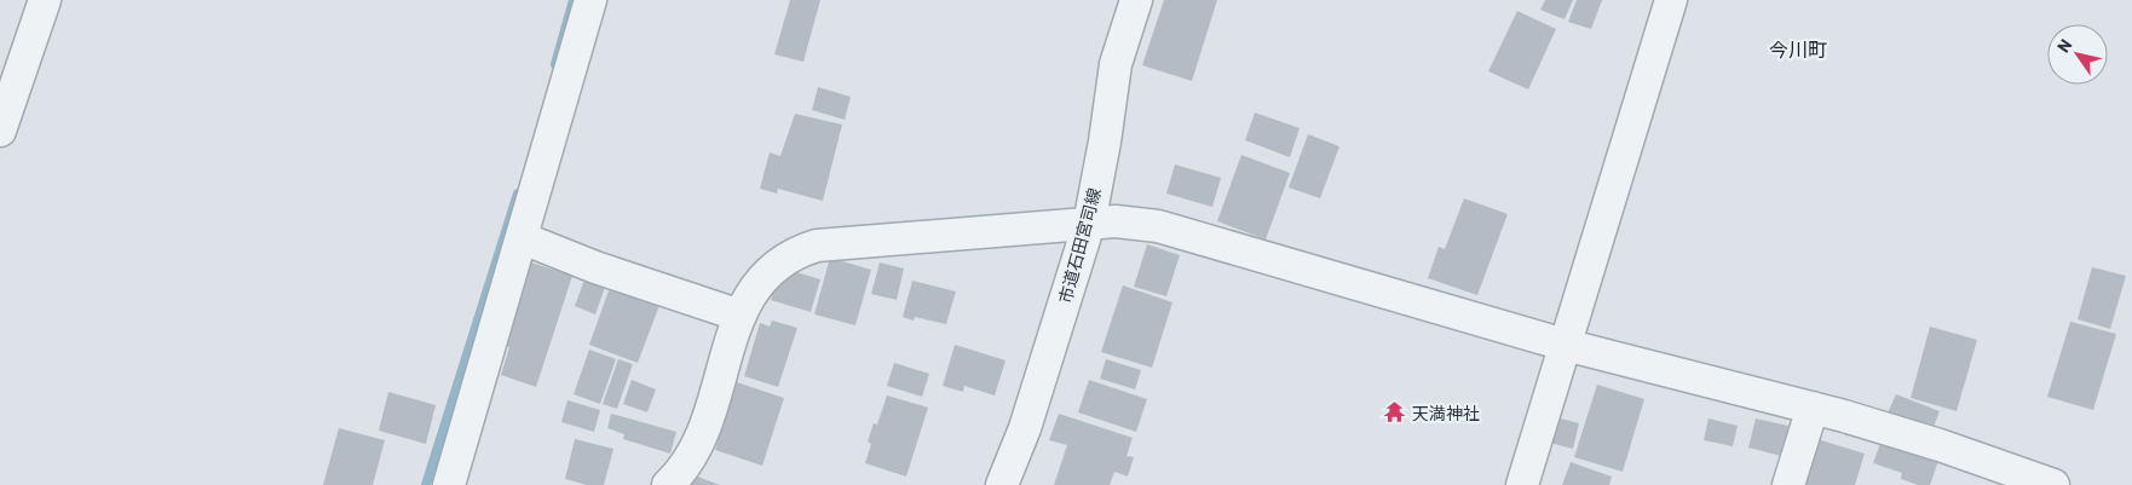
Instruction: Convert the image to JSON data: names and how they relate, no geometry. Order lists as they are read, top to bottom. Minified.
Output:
{"streets":{"street":["市道石田宮司線"]},"districts":["今川町"],"places":{"temple":["天満神社"]},"north":"top left"}
